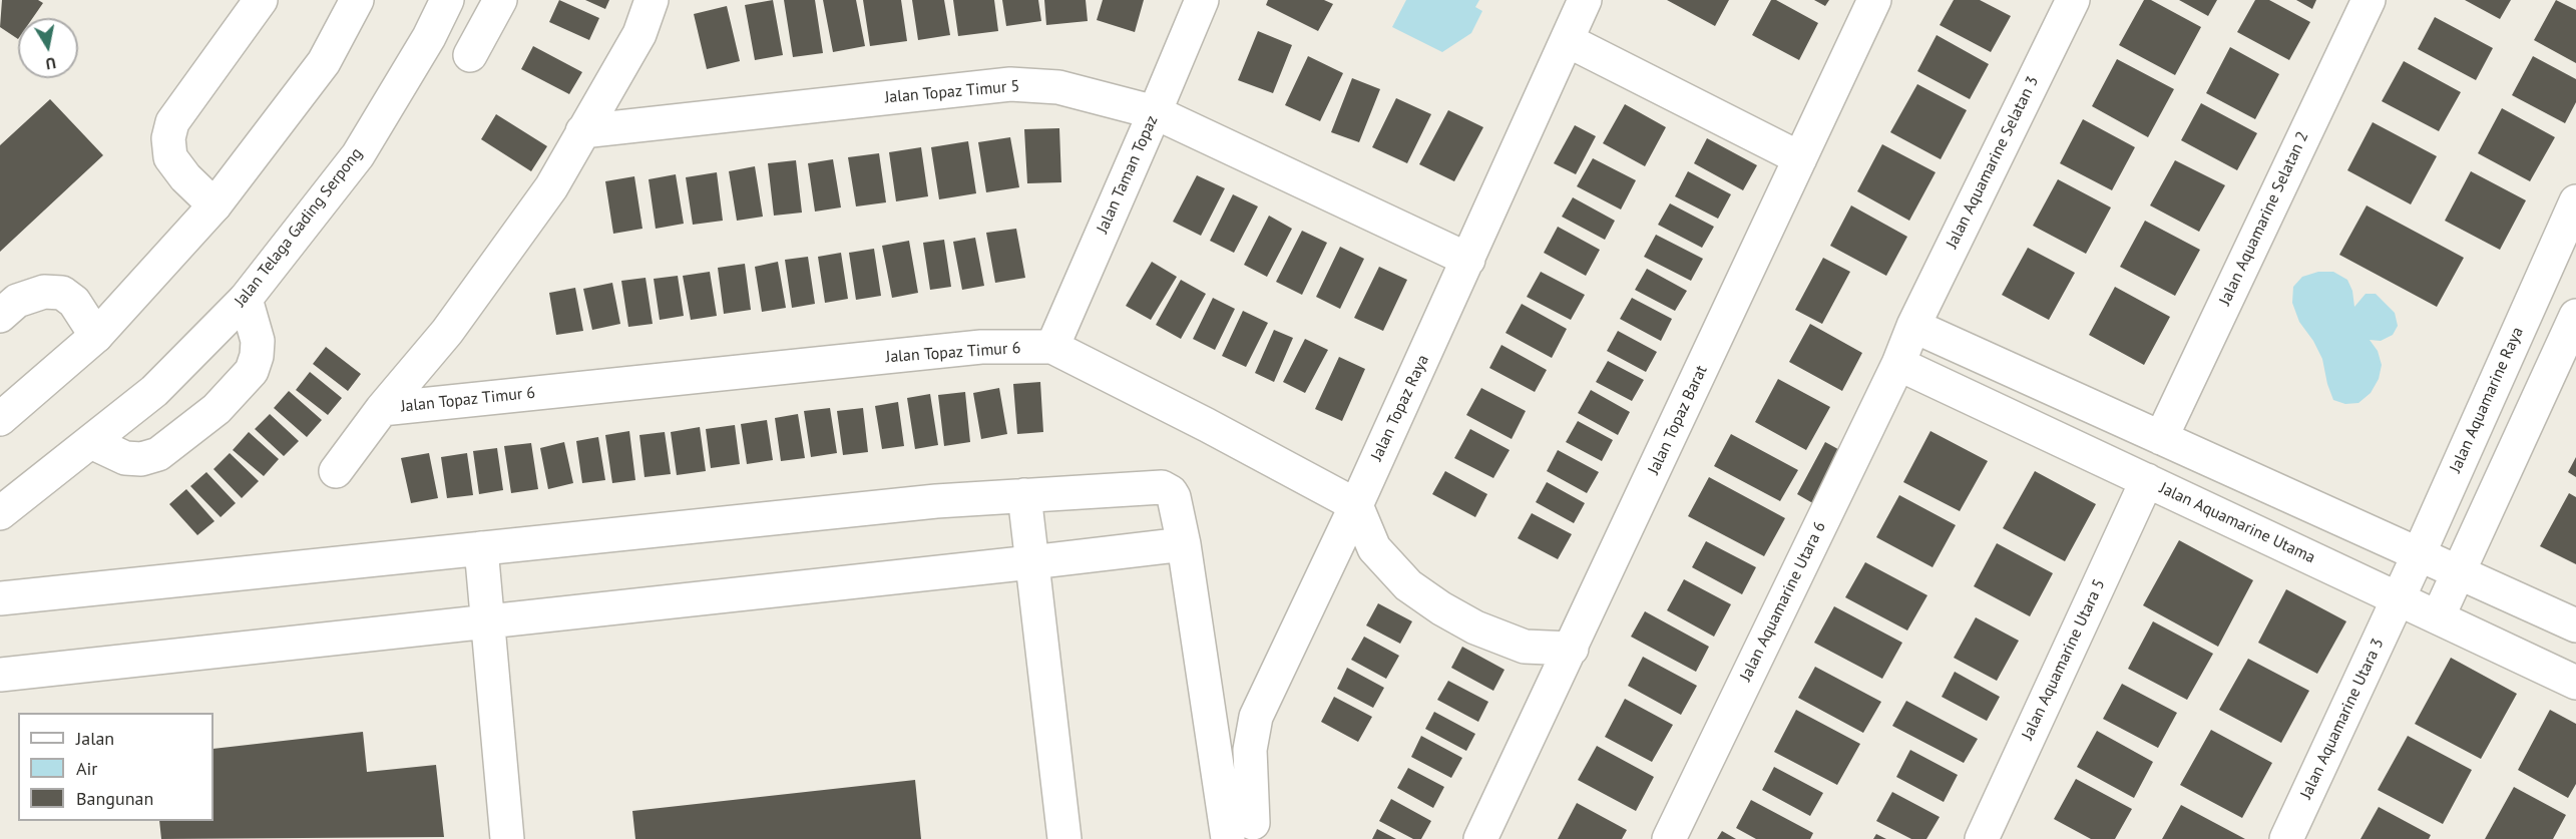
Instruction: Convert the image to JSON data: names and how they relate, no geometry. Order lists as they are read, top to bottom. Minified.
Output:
{"streets":{"street":["Jalan Topaz Timur 5","Jalan Aquamarine Selatan 3","Jalan Taman Topaz","Jalan Aquamarine Selatan 2","Jalan Telaga Gading Serpong","Jalan Topaz Timur 6","Jalan Aquamarine Raya","Jalan Topaz Raya","Jalan Topaz Barat","Jalan Aquamarine Utama","Jalan Aquamarine Utara 6","Jalan Aquamarine Utara 5","Jalan Aquamarine Utara 3"]},"crossings":[["Jalan Topaz Timur 5","Jalan Taman Topaz"],["Jalan Topaz Timur 5","Jalan Topaz Raya"],["Jalan Aquamarine Selatan 3","Jalan Aquamarine Utama"],["Jalan Aquamarine Selatan 3","Jalan Aquamarine Utara 6"],["Jalan Taman Topaz","Jalan Topaz Timur 6"],["Jalan Topaz Timur 6","Jalan Topaz Raya"],["Jalan Aquamarine Raya","Jalan Aquamarine Utama"],["Jalan Aquamarine Raya","Jalan Aquamarine Utara 3"],["Jalan Aquamarine Utama","Jalan Aquamarine Utara 6"],["Jalan Aquamarine Utama","Jalan Aquamarine Utara 5"],["Jalan Aquamarine Utama","Jalan Aquamarine Utara 3"]],"legend":["Jalan","Air","Bangunan"],"north":"bottom"}
